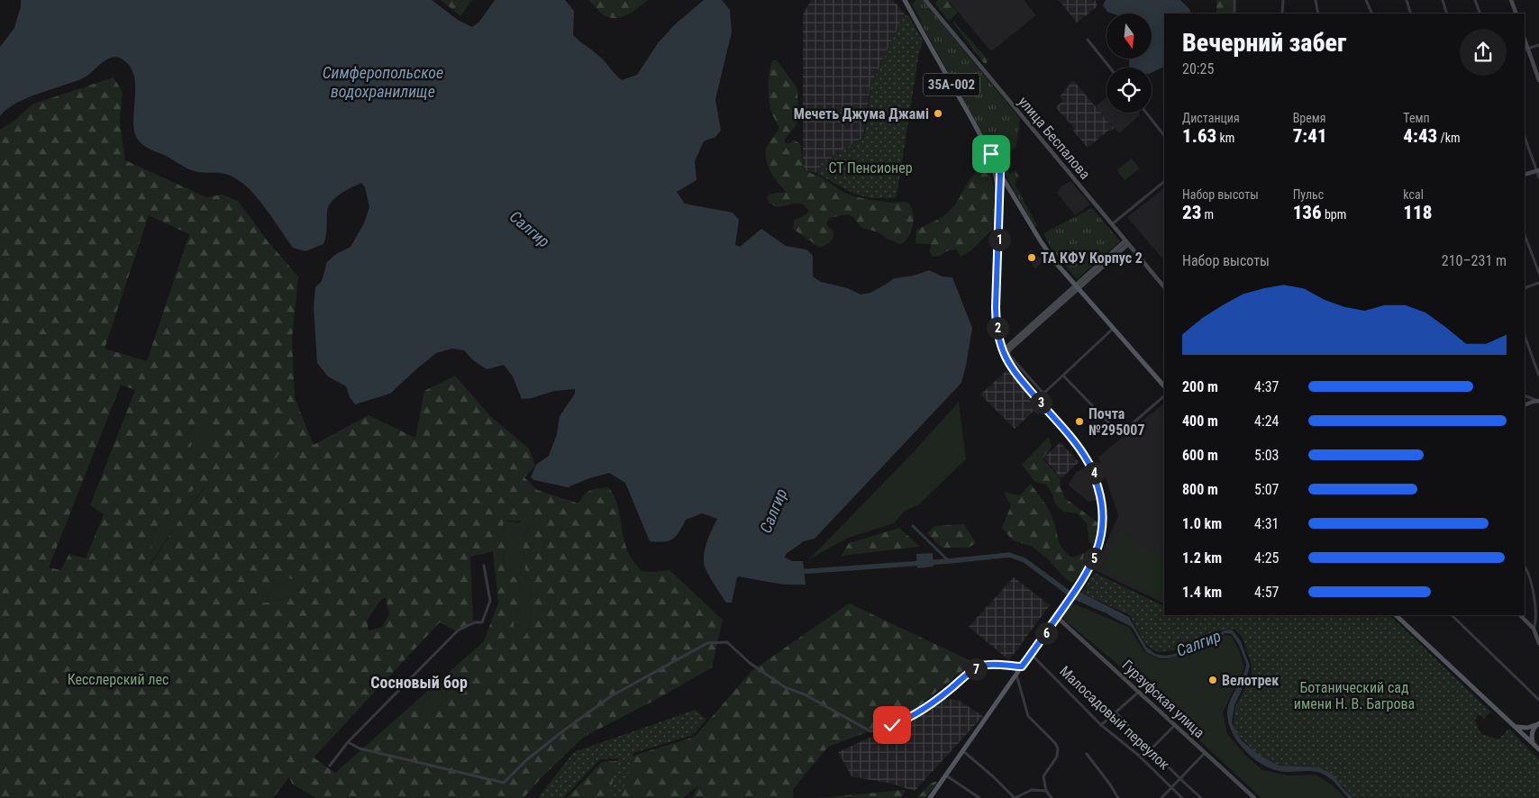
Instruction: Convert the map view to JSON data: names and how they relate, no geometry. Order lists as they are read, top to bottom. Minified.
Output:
{"streets":{"main road":["35А-002","улица Беспалова","Гурзуфская улица"],"street":["Малосадовый переулок"]},"districts":["Сосновый бор"],"water":["Симферопольское водохранилище","Салгир"],"parks":["СТ Пенсионер","Кесслерский лес","Ботанический сад имени Н. В. Багрова"],"places":["Мечеть Джума Джамі","ТА КФУ Корпус 2","Почта №295007","Велотрек"],"north":"bottom","page":{"heading":["Вечерний забег","20:25"],"stats":[["Дистанция","1.63 km"],["Время","7:41"],["Темп","4:43 /km"],["Набор высоты","23 m"],["Пульс","136 bpm"],["kcal","118"]],"pins":["1","2","3","4","5","6","7"],"chart":["Набор высоты","210–231 m"],"list":[{"name":"200 m","note":"4:37"},{"name":"400 m","note":"4:24"},{"name":"600 m","note":"5:03"},{"name":"800 m","note":"5:07"},{"name":"1.0 km","note":"4:31"},{"name":"1.2 km","note":"4:25"},{"name":"1.4 km","note":"4:57"}]}}
